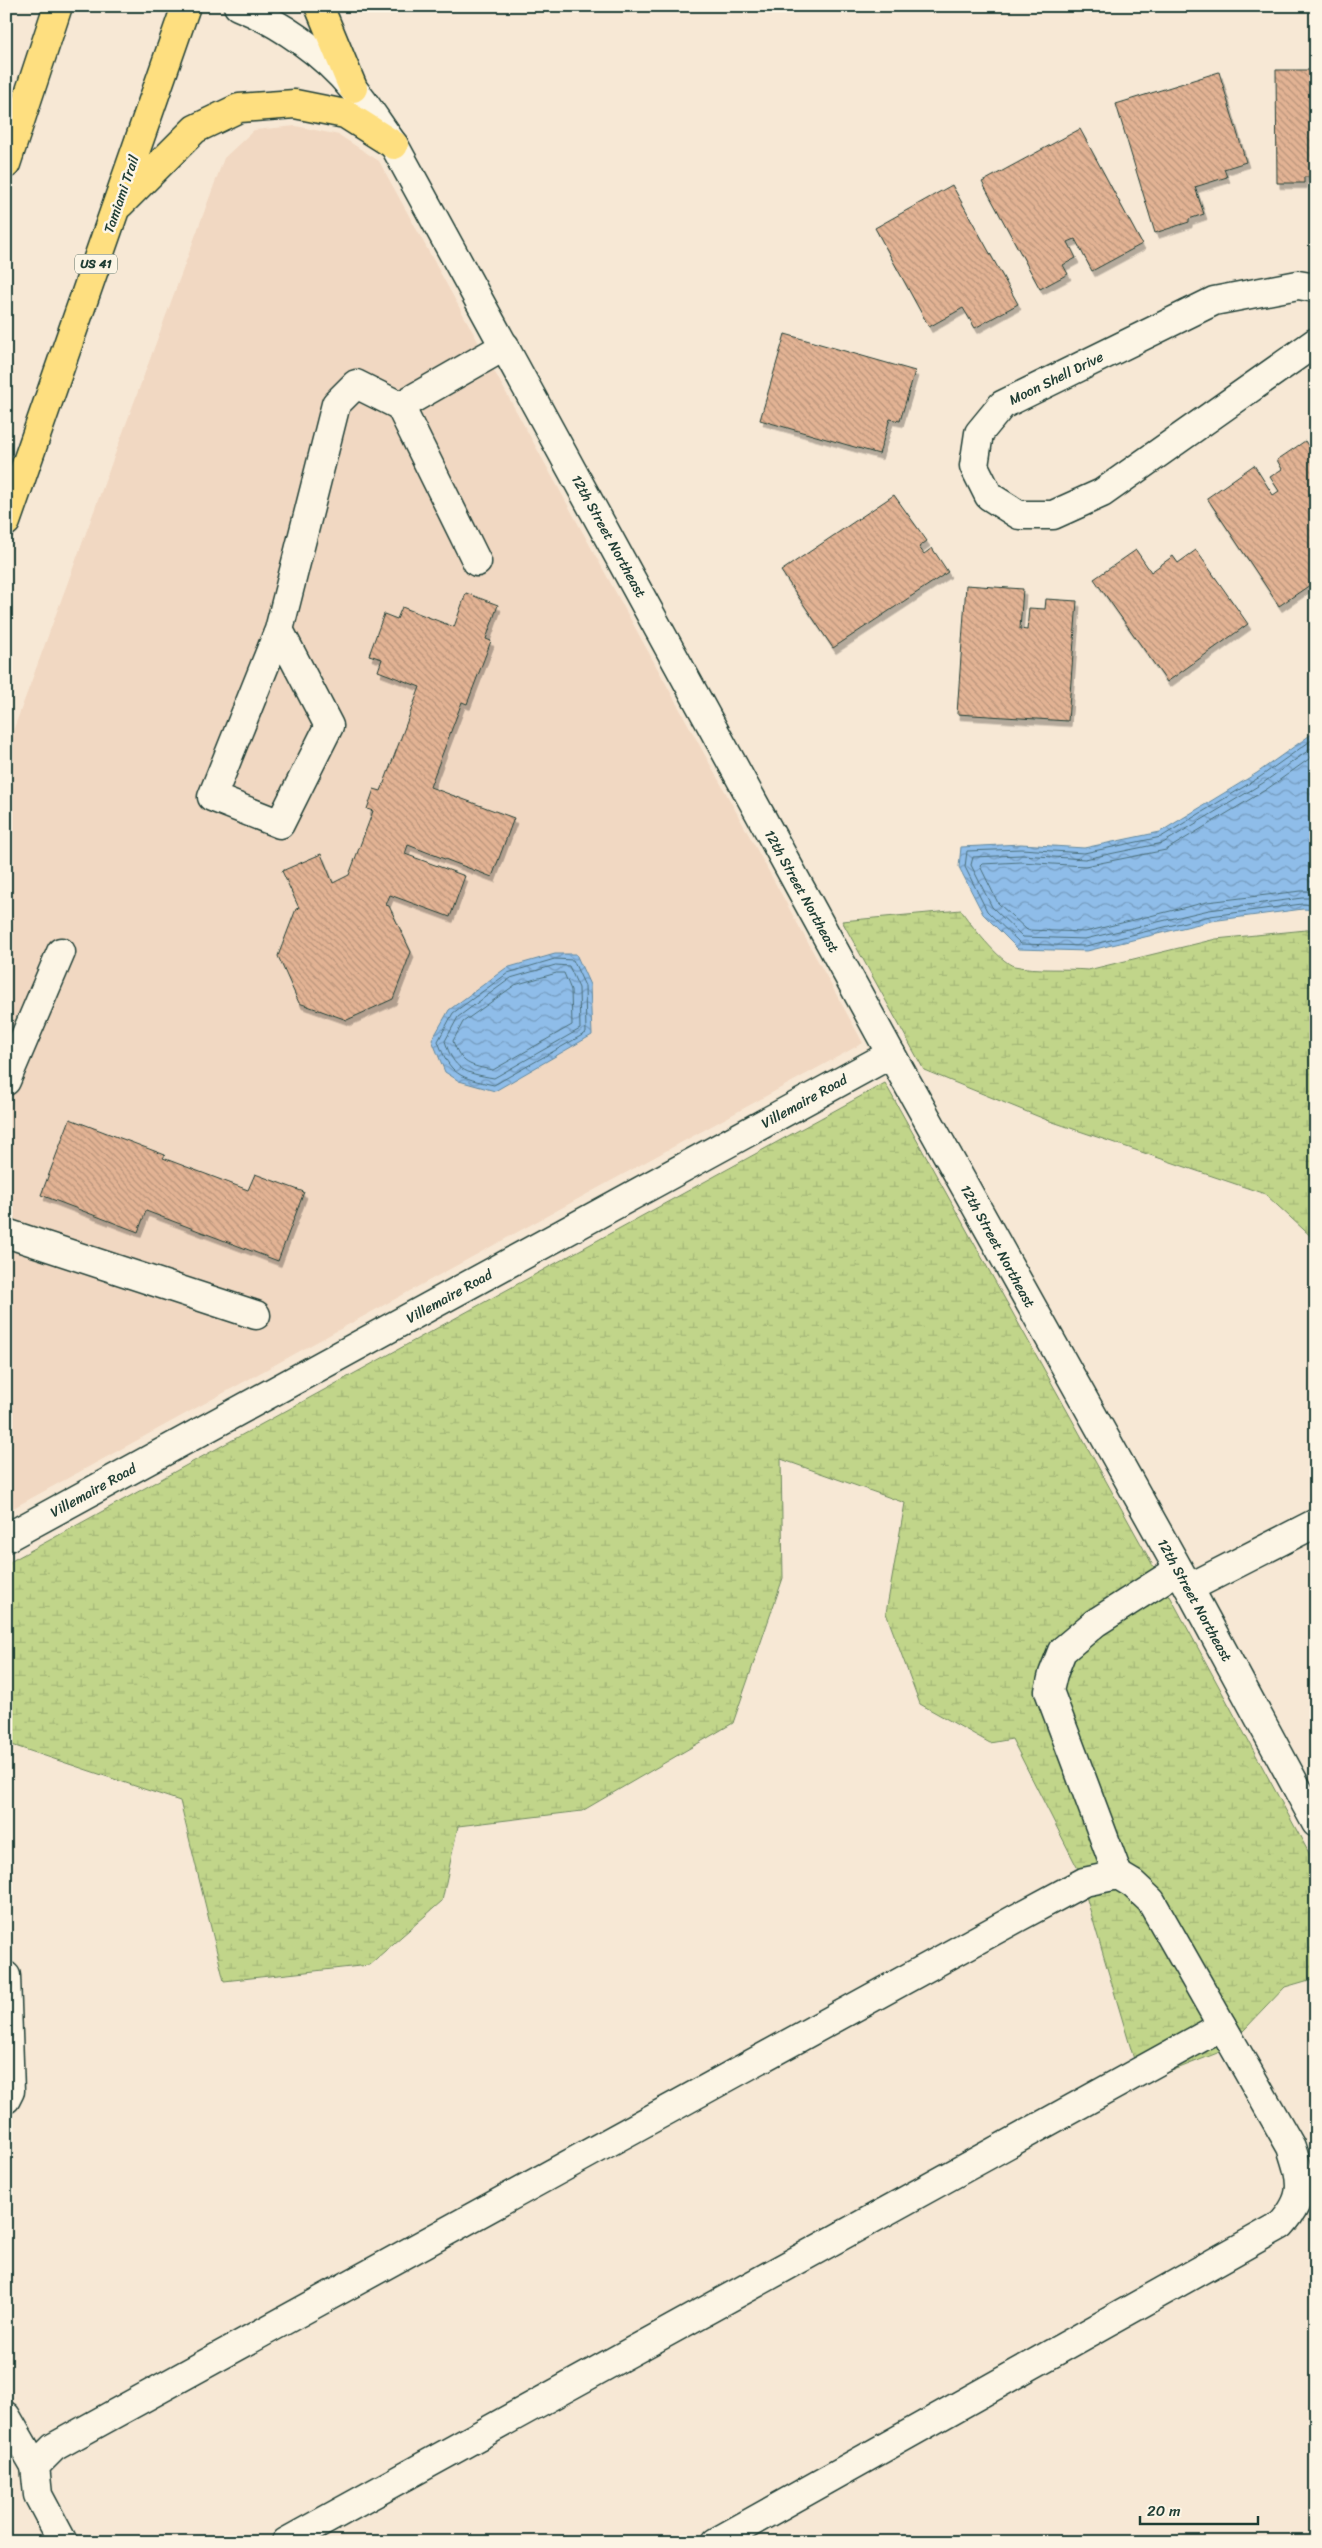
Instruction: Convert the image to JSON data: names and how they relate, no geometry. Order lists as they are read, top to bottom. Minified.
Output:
{"streets":{"main road":["Tamiami Trail","US 41"],"street":["Moon Shell Drive","12th Street Northeast","Villemaire Road"]},"crossings":[["12th Street Northeast","Villemaire Road"]],"scale_bar":"20 m"}
